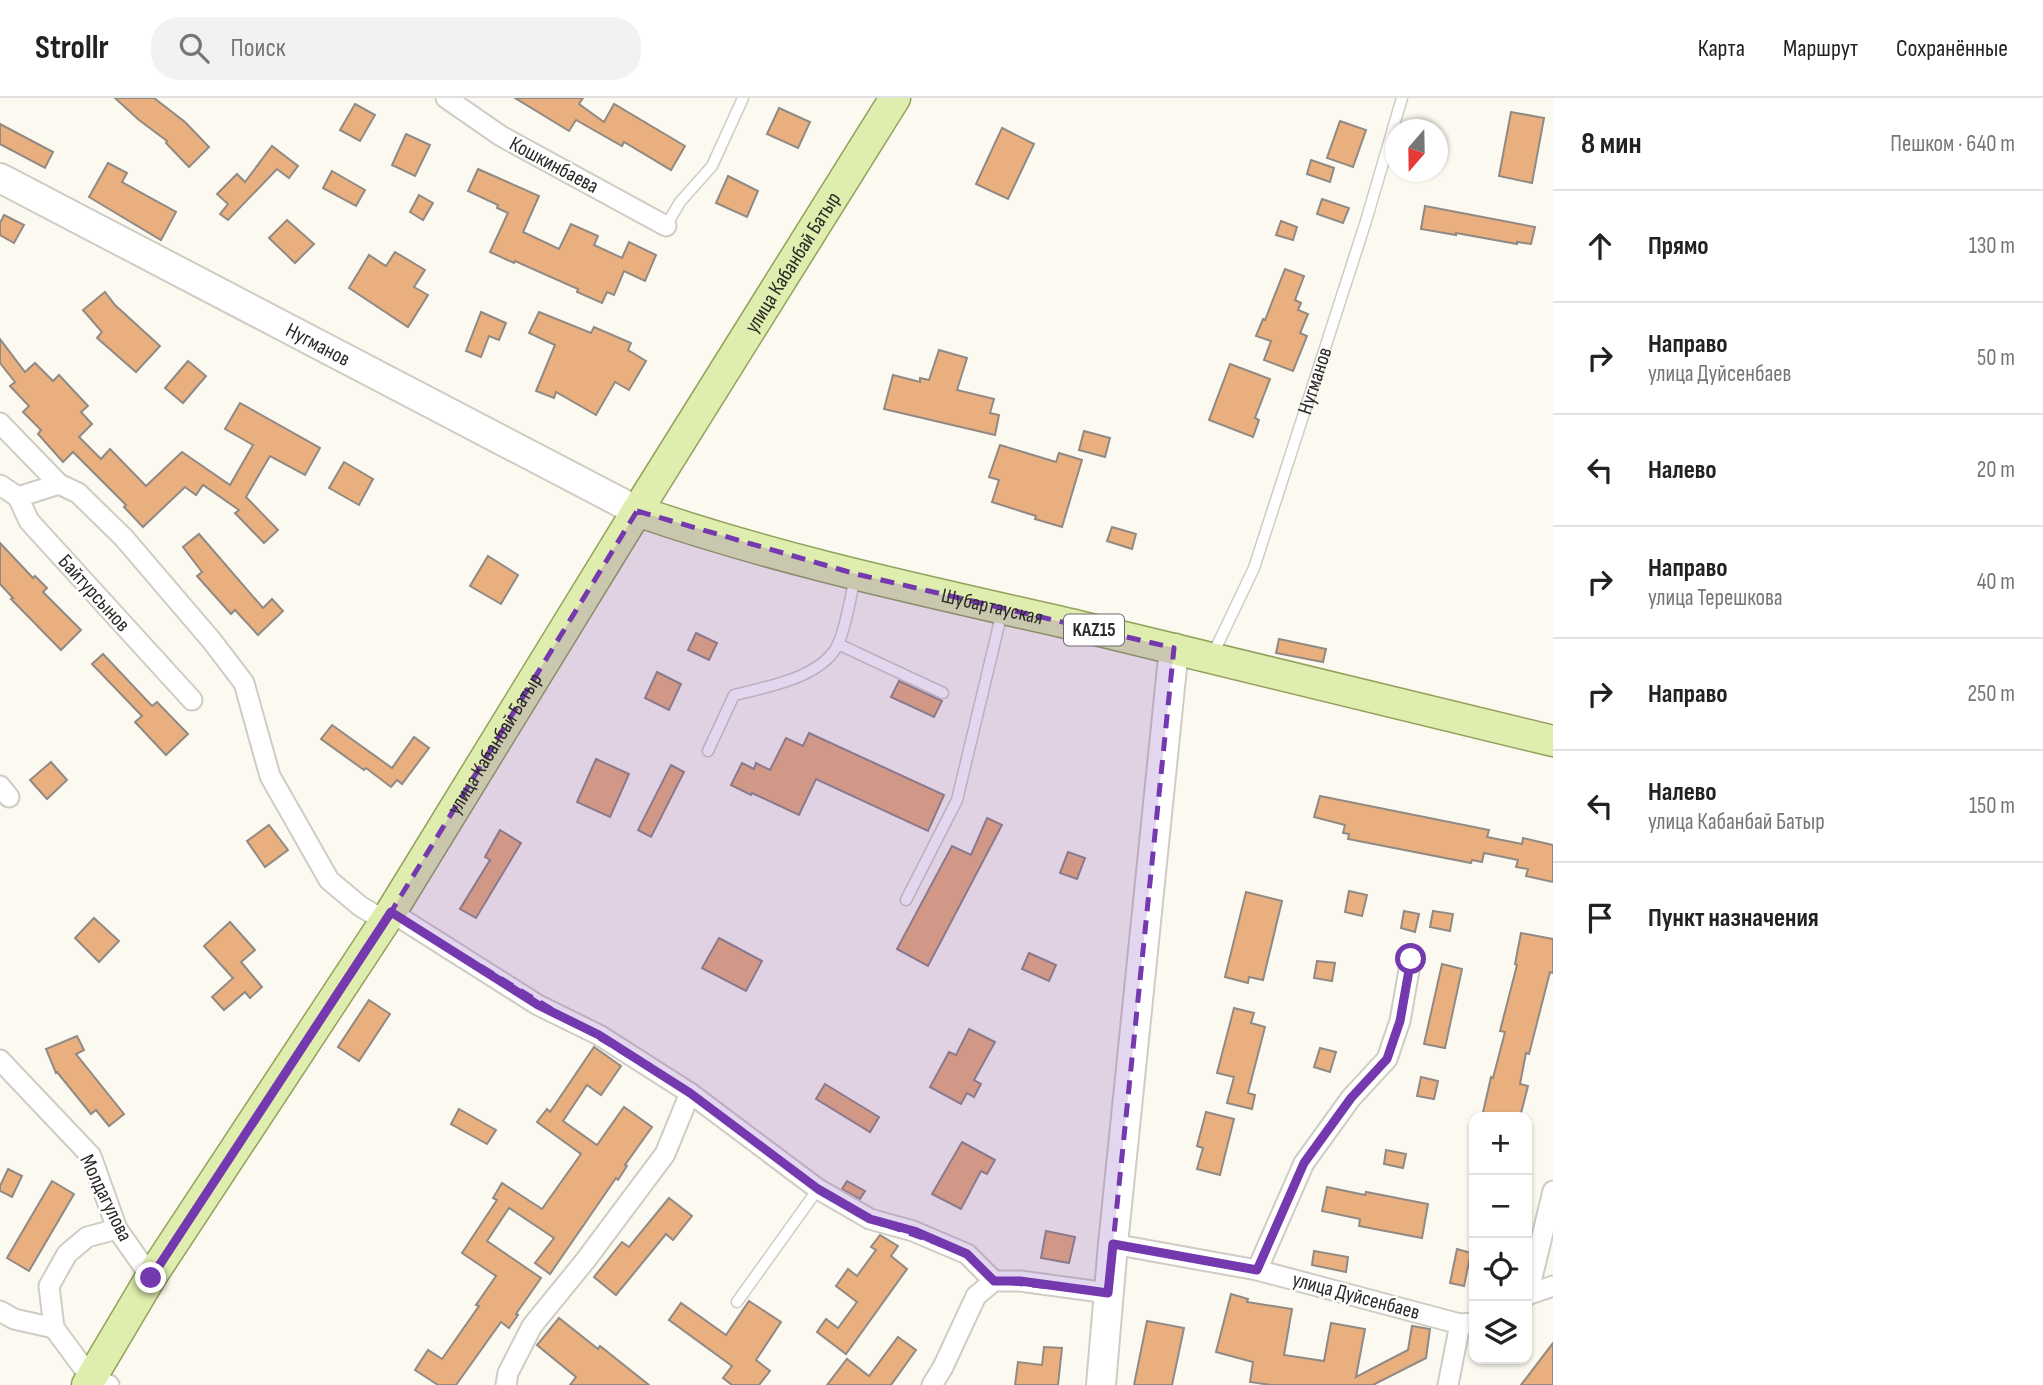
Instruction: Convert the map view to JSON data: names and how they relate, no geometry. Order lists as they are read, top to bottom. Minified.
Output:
{"streets":{"main road":["улица Кабанбай Батыр","Шубартауская","KAZ15"],"street":["Кошкинбаева","Нугманов","Байтурсынов","Молдагулова","улица Дуйсенбаев"]},"crossings":[["улица Кабанбай Батыр","Нугманов"],["улица Кабанбай Батыр","Шубартауская"],["улица Кабанбай Батыр","Молдагулова"],["Нугманов","Шубартауская"]],"north":"bottom","page":{"header":"Strollr","search":"Поиск","nav":["Карта","Маршрут","Сохранённые"],"heading":["8 мин","Пешком · 640 m"],"list":[["Прямо","130 m"],["Направо","улица Дуйсенбаев","50 m"],["Налево","20 m"],["Направо","улица Терешкова","40 m"],["Направо","250 m"],["Налево","улица Кабанбай Батыр","150 m"],"Пункт назначения"],"map_buttons":["+","−"]}}
